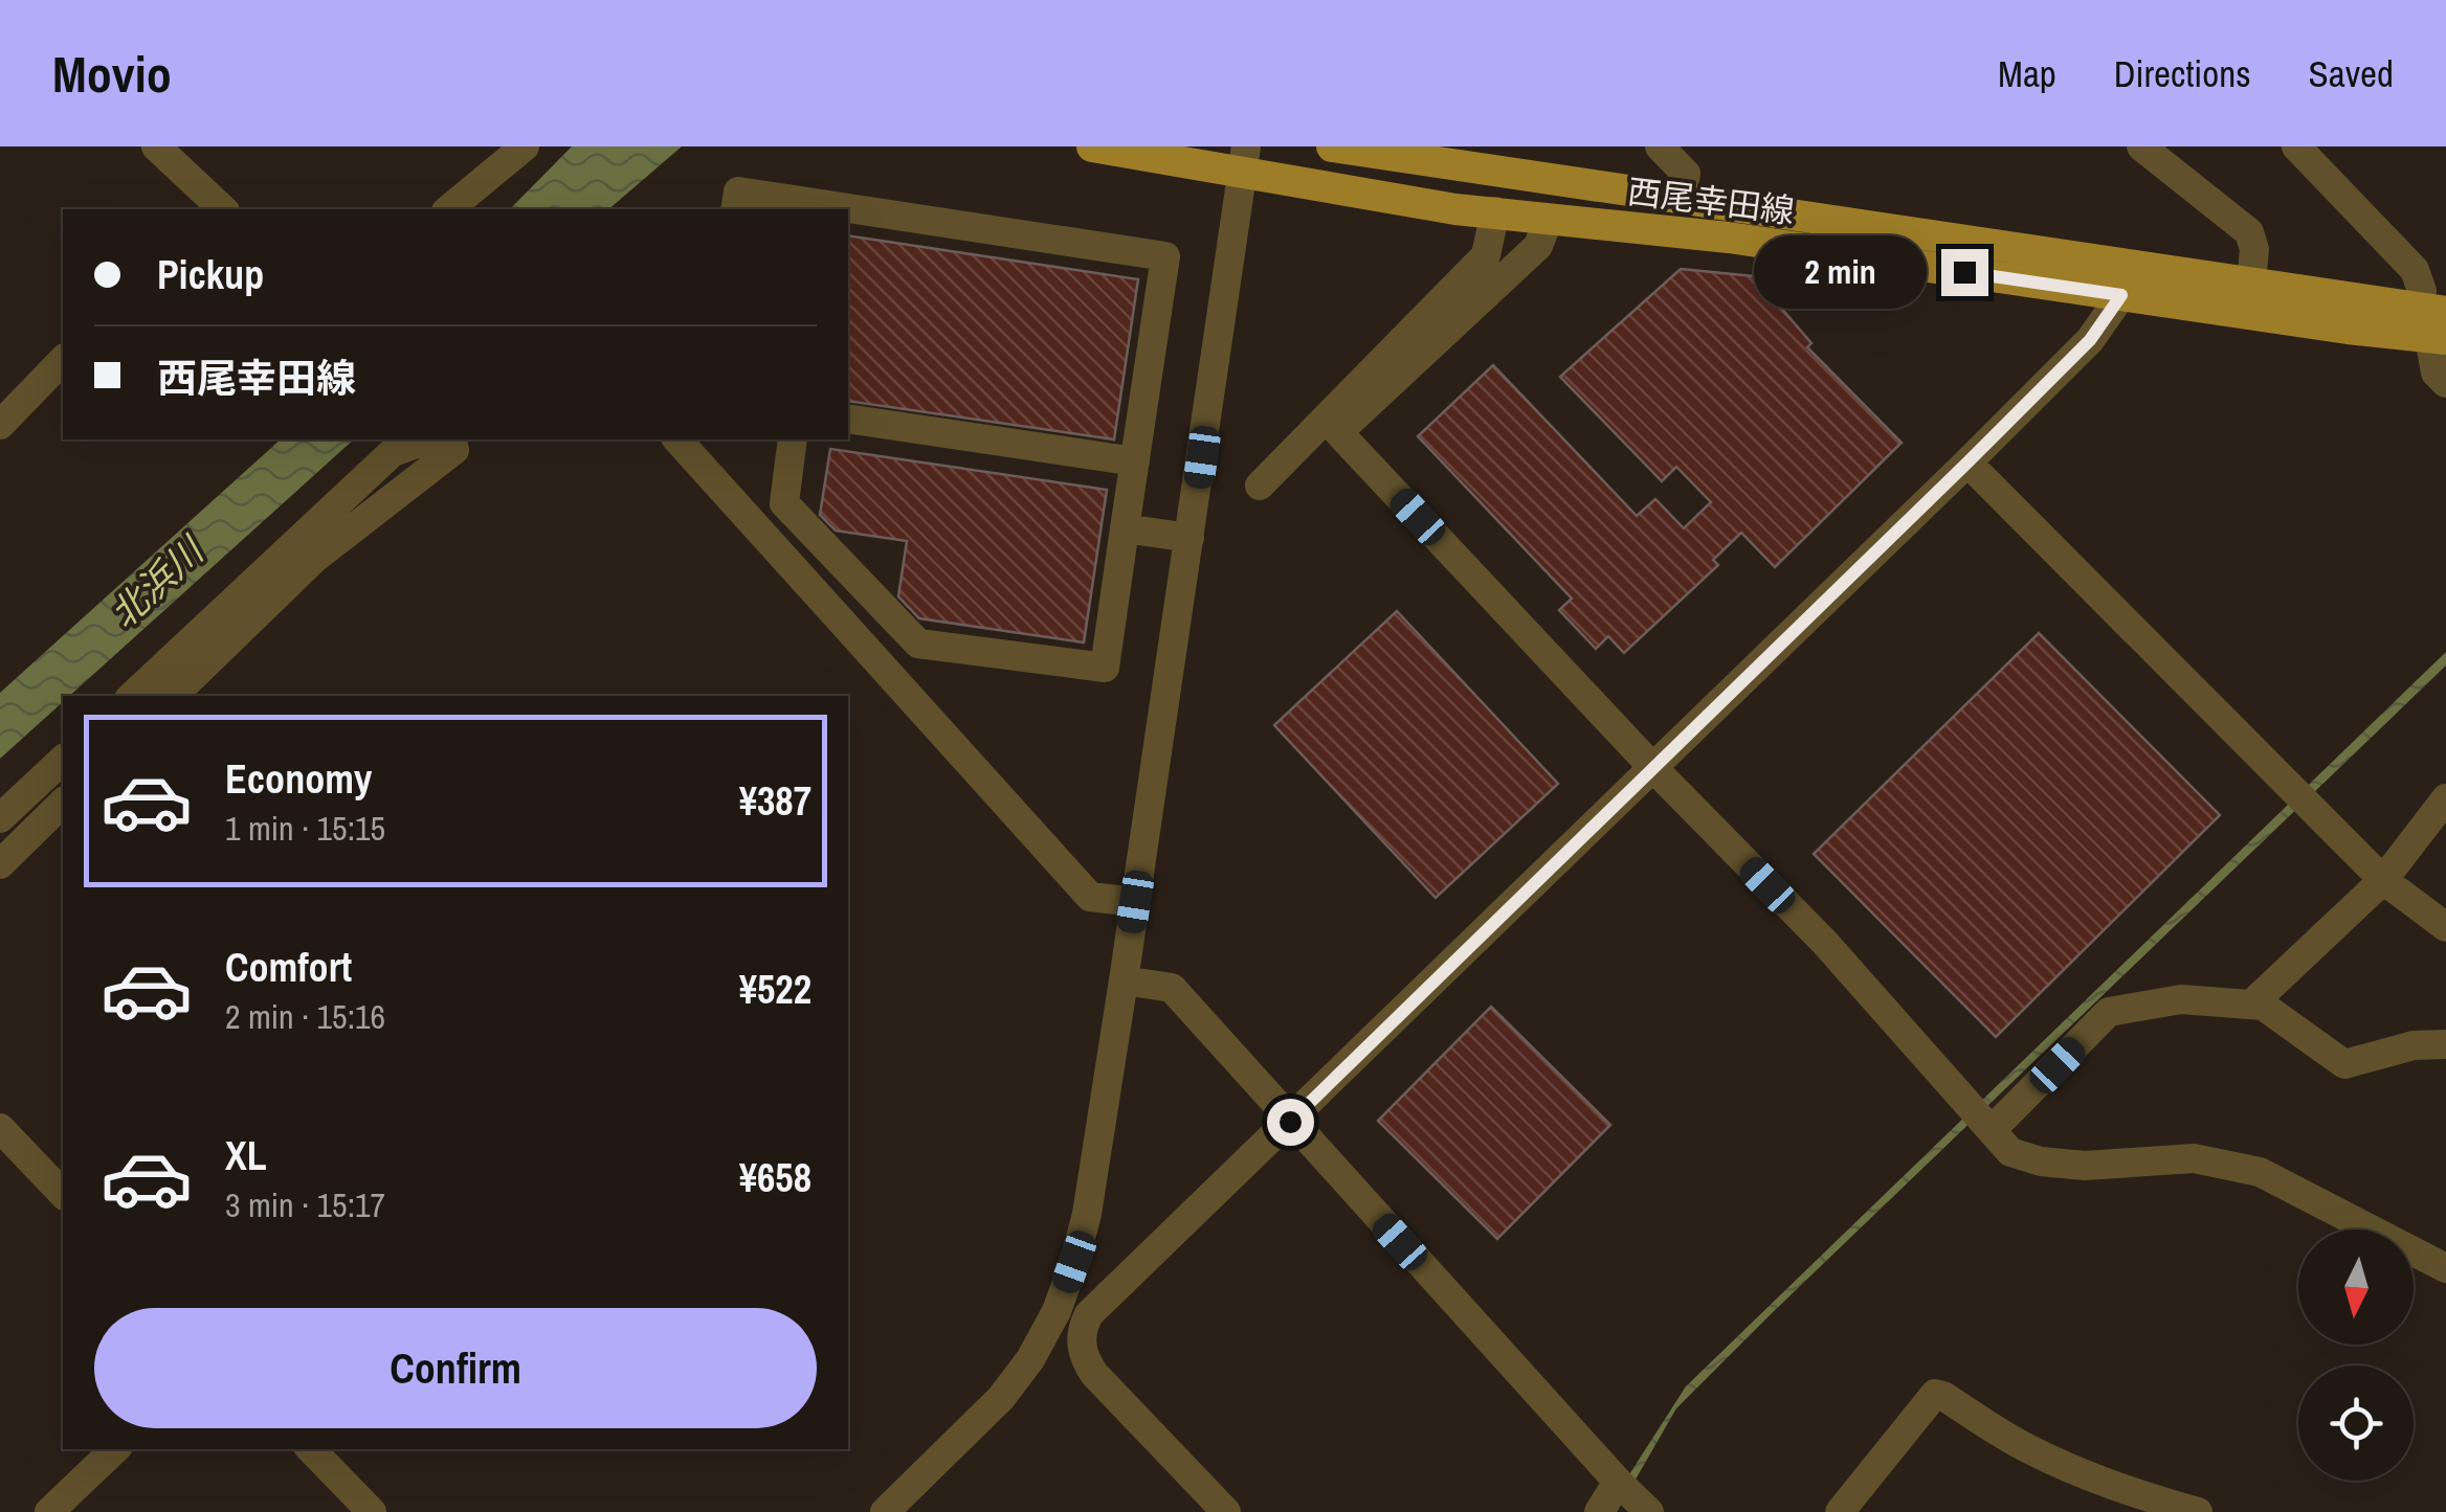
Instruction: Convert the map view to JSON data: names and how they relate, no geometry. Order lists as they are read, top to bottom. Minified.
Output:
{"streets":{"main road":["西尾幸田線"]},"water":["北浜川"],"north":"bottom","page":{"header":"Movio","nav":["Map","Directions","Saved"],"banner":["Pickup","西尾幸田線"],"bubble":"2 min","list":[{"name":"Economy","note":"1 min · 15:15","value":"¥387"},{"name":"Comfort","note":"2 min · 15:16","value":"¥522"},{"name":"XL","note":"3 min · 15:17","value":"¥658"}],"buttons":"Confirm"}}
